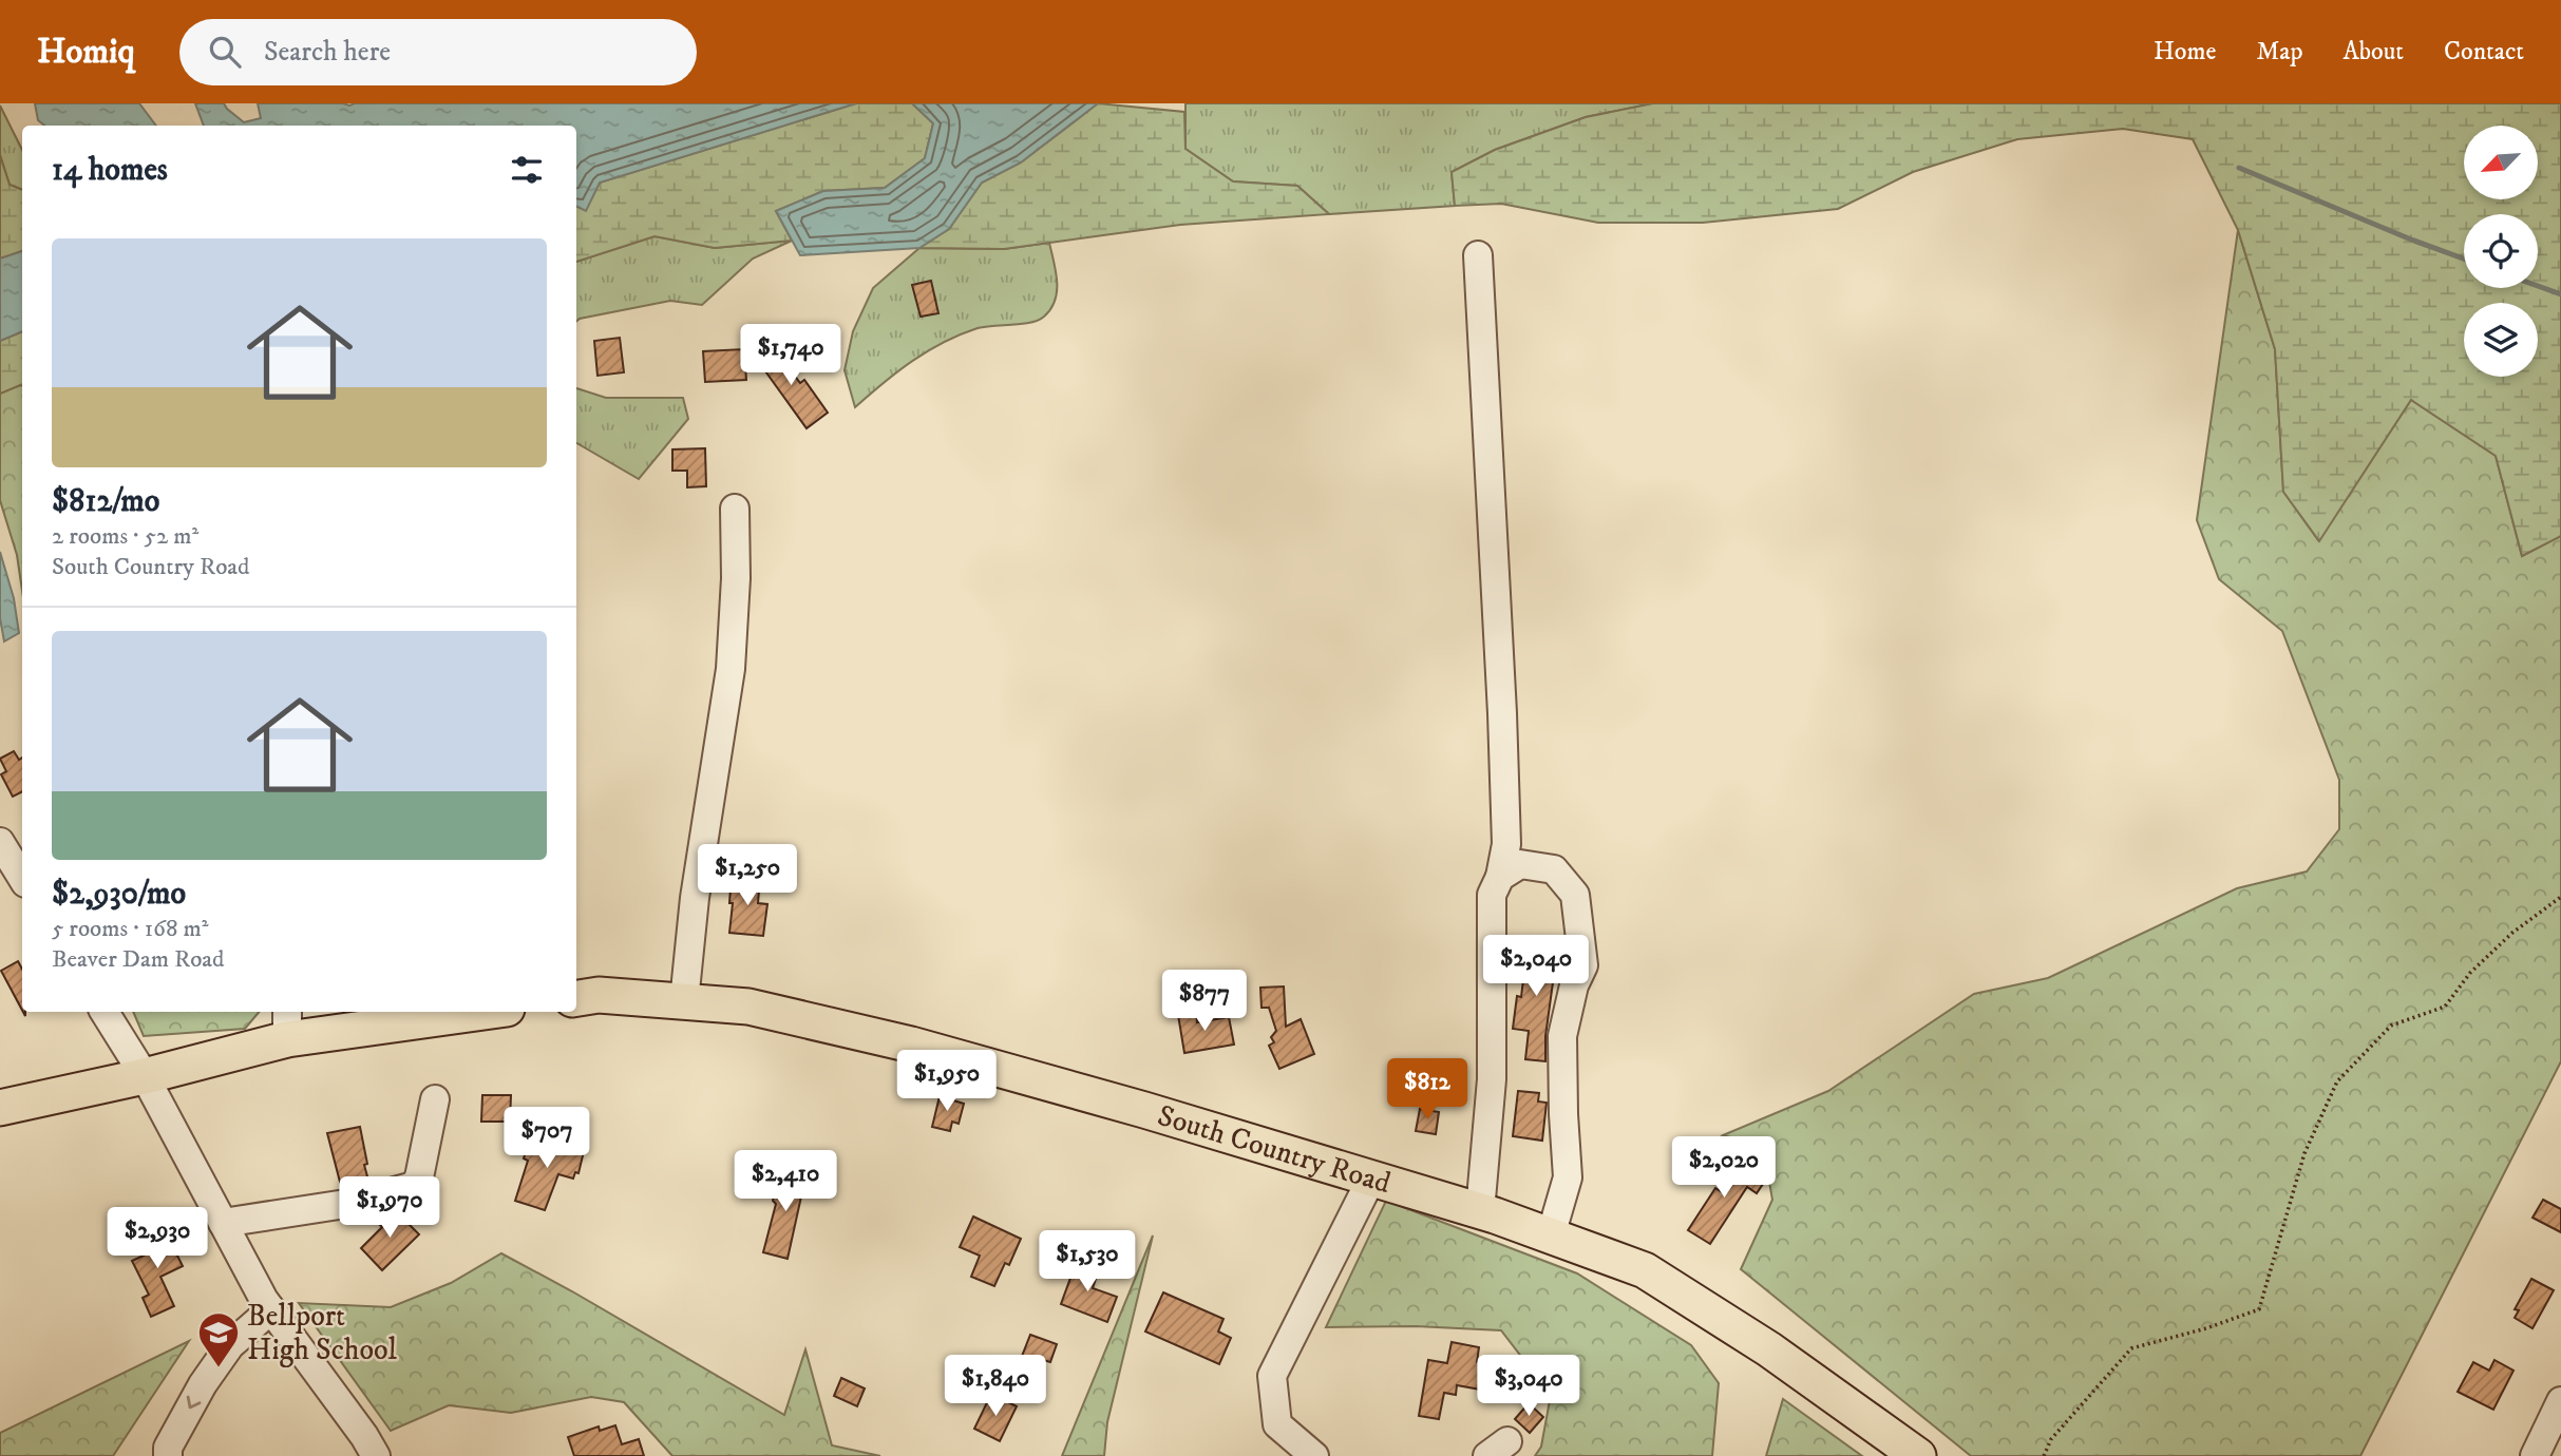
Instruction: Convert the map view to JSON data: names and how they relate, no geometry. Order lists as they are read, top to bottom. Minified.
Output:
{"streets":{"main road":["South Country Road"]},"places":{"school or university":["Bellport High School"]},"north":"bottom left","page":{"header":"Homiq","search":"Search here","nav":["Home","Map","About","Contact"],"heading":"14 homes","list":[{"name":"$812/mo","note":"2 rooms · 52 m² · South Country Road"},{"name":"$2,930/mo","note":"5 rooms · 168 m² · Beaver Dam Road"}],"price":["$1,740","$1,250","$2,040","$877","$1,950","$812","$707","$2,020","$2,410","$1,970","$2,930","$1,530","$1,840","$3,040"]}}
